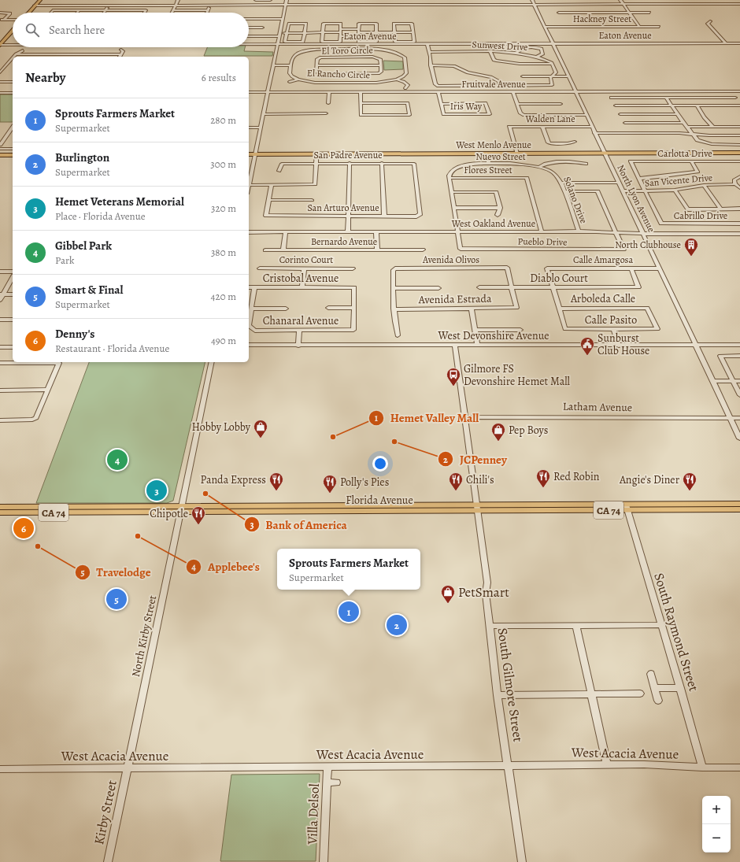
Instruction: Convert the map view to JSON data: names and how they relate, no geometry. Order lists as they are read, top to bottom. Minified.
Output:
{"streets":{"main road":["West Menlo Avenue","Florida Avenue","CA 74"],"street":["Hackney Street","Eaton Avenue","Sunwest Drive","El Toro Circle","El Rancho Circle","Fruitvale Avenue","Iris Way","Walden Lane","Carlotta Drive","San Padre Avenue","Nuevo Street","Flores Street","San Vicente Drive","North Lyon Avenue","Solano Drive","San Arturo Avenue","Cabrillo Drive","West Oakland Avenue","Bernardo Avenue","Pueblo Drive","Corinto Court","Avenida Olivos","Calle Amargosa","Cristobal Avenue","Diablo Court","Arboleda Calle","Avenida Estrada","Calle Pasito","Chanaral Avenue","West Devonshire Avenue","Latham Avenue","South Raymond Street","North Kirby Street","South Gilmore Street","West Acacia Avenue","Kirby Street","Villa Delsol"]},"crossings":[["Hackney Street","North Lyon Avenue"],["Eaton Avenue","North Lyon Avenue"],["Fruitvale Avenue","North Lyon Avenue"],["Walden Lane","West Menlo Avenue"],["Walden Lane","North Lyon Avenue"],["West Menlo Avenue","North Lyon Avenue"],["San Padre Avenue","San Arturo Avenue"],["Nuevo Street","Flores Street"],["Nuevo Street","Solano Drive"],["Flores Street","West Oakland Avenue"],["San Vicente Drive","North Lyon Avenue"],["San Vicente Drive","Cabrillo Drive"],["North Lyon Avenue","West Oakland Avenue"],["North Lyon Avenue","Calle Amargosa"],["North Lyon Avenue","West Devonshire Avenue"],["North Lyon Avenue","Latham Avenue"],["Solano Drive","West Oakland Avenue"],["West Oakland Avenue","Pueblo Drive"],["Avenida Olivos","Diablo Court"],["Avenida Olivos","Avenida Estrada"],["Calle Amargosa","Diablo Court"],["Cristobal Avenue","Chanaral Avenue"],["Diablo Court","Avenida Estrada"],["Arboleda Calle","Calle Pasito"],["West Devonshire Avenue","South Gilmore Street"],["Latham Avenue","South Gilmore Street"],["Florida Avenue","South Raymond Street"],["Florida Avenue","North Kirby Street"],["Florida Avenue","South Gilmore Street"],["South Raymond Street","West Acacia Avenue"],["North Kirby Street","West Acacia Avenue"],["North Kirby Street","Kirby Street"],["South Gilmore Street","West Acacia Avenue"],["West Acacia Avenue","Kirby Street"],["West Acacia Avenue","Villa Delsol"]],"places":{"building":["North Clubhouse"],"public building":["Sunburst Club House"],"bus stop":["Gilmore FS Devonshire Hemet Mall"],"other":["Hemet Valley Mall","JCPenney","Bank of America","Applebee's","Travelodge"],"shop":["Hobby Lobby","Pep Boys","PetSmart"],"restaurant":["Red Robin","Panda Express","Chili's","Angie's Diner","Polly's Pies","Chipotle"]},"page":{"search":"Search here","heading":["Nearby","6 results"],"list":[{"mark":"1","name":"Sprouts Farmers Market","note":"Supermarket","value":"280 m"},{"mark":"2","name":"Burlington","note":"Supermarket","value":"300 m"},{"mark":"3","name":"Hemet Veterans Memorial","note":"Place · Florida Avenue","value":"320 m"},{"mark":"4","name":"Gibbel Park","note":"Park","value":"380 m"},{"mark":"5","name":"Smart & Final","note":"Supermarket","value":"420 m"},{"mark":"6","name":"Denny's","note":"Restaurant · Florida Avenue","value":"490 m"}],"pins":["4","3","6","5","1","2"],"popup":["Sprouts Farmers Market","Supermarket"],"map_buttons":["+","−"]}}
